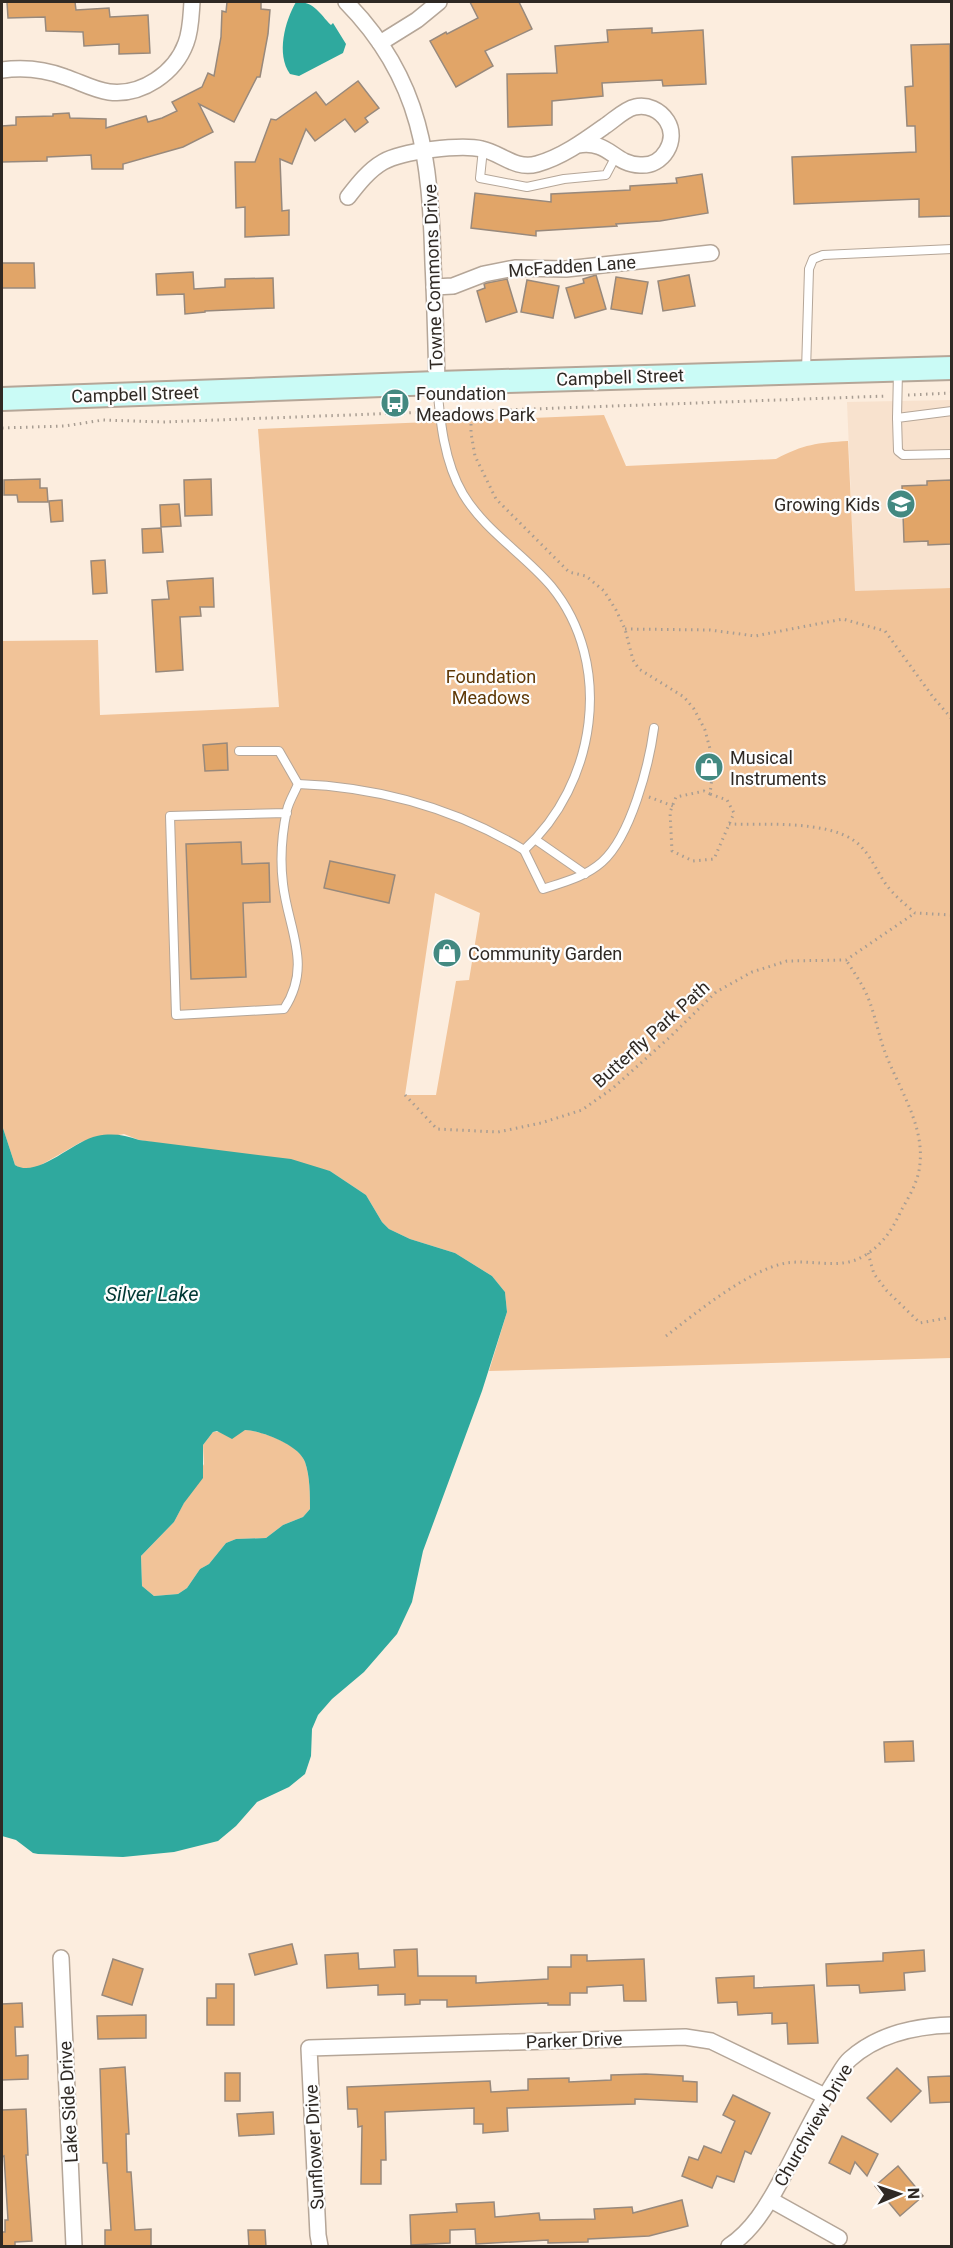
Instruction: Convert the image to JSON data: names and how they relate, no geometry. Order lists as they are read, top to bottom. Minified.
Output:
{"streets":{"main road":["Campbell Street"],"street":["McFadden Lane","Towne Commons Drive","Parker Drive","Lake Side Drive","Churchview Drive","Sunflower Drive"],"path":["Butterfly Park Path"]},"crossings":[["McFadden Lane","Towne Commons Drive"],["Towne Commons Drive","Campbell Street"],["Parker Drive","Churchview Drive"],["Parker Drive","Sunflower Drive"]],"water":["Silver Lake"],"parks":["Foundation Meadows"],"places":{"bus stop":["Foundation Meadows Park"],"school or university":["Growing Kids"],"shop":["Musical Instruments","Community Garden"]},"north":"right"}
